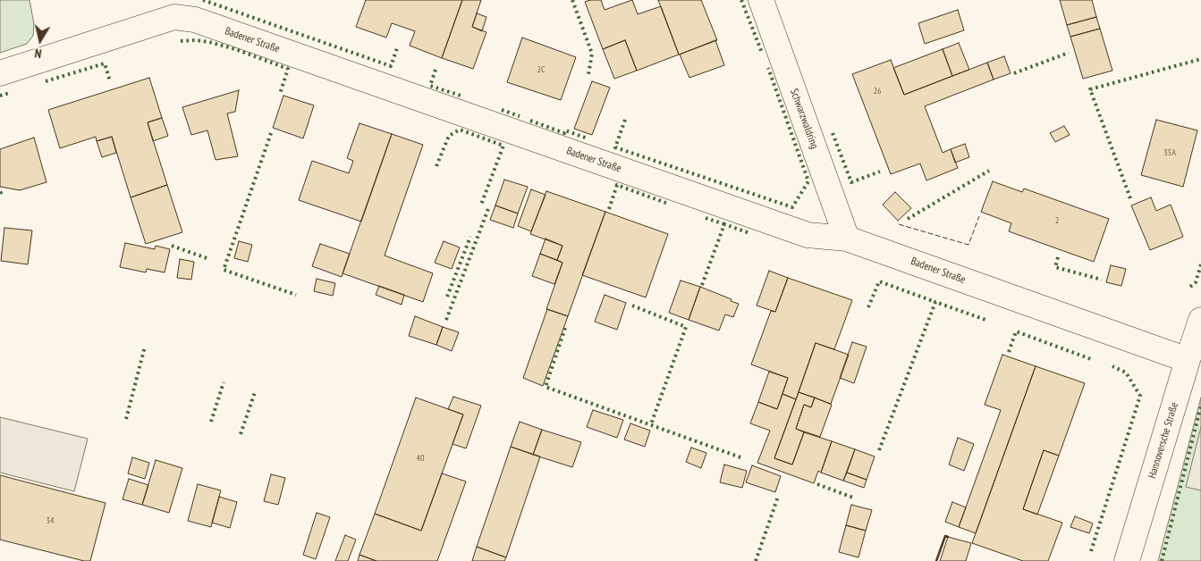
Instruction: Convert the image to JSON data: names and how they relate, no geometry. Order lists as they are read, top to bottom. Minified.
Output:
{"streets":{"street":["Badener Straße","Schwarzwaldring","Hannoversche Straße"]},"crossings":[["Badener Straße","Schwarzwaldring"],["Badener Straße","Hannoversche Straße"]],"house_numbers":["2C","26","35A","2","40","34"],"north":"bottom"}
